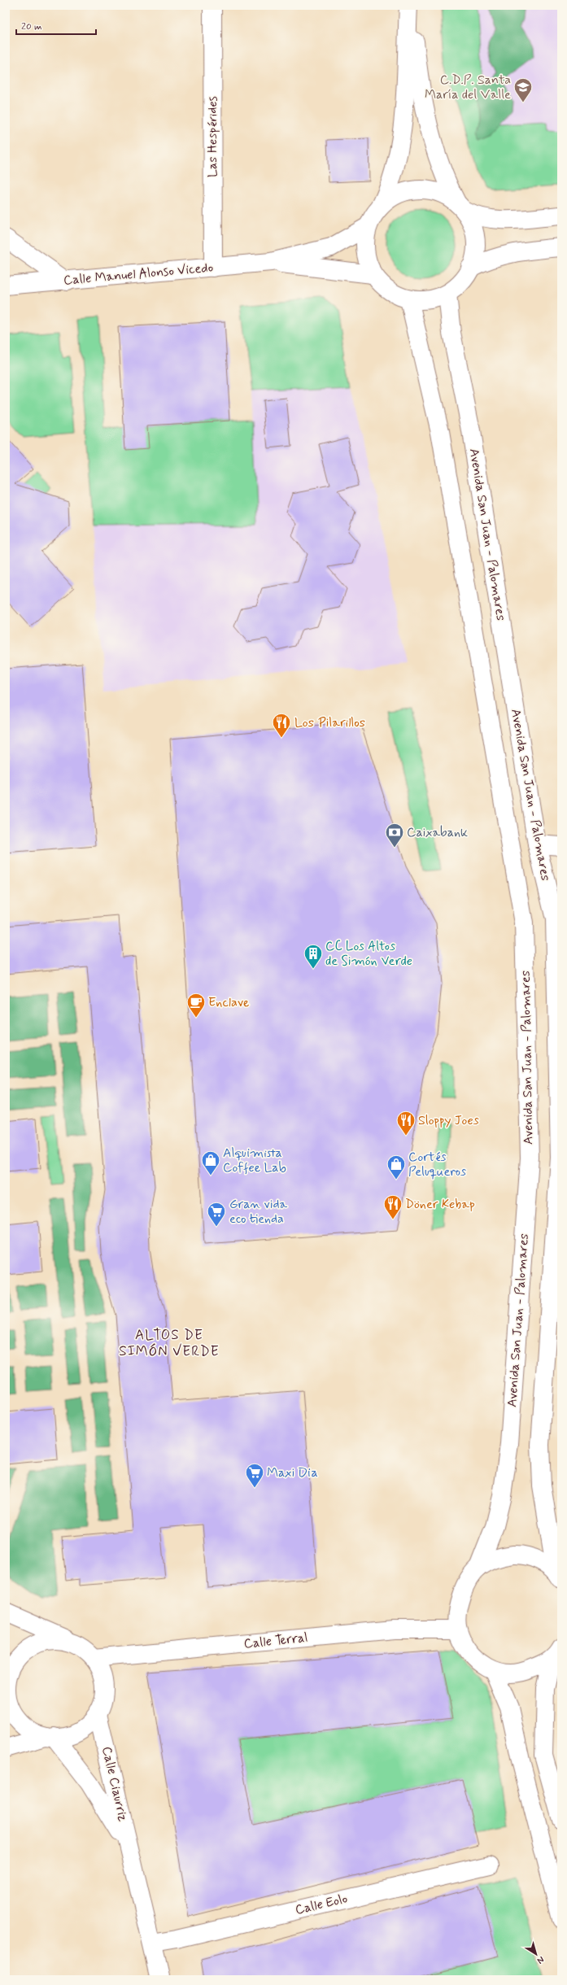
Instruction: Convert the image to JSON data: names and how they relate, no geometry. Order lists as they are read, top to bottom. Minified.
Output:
{"streets":{"street":["Las Hespérides","Calle Manuel Alonso Vicedo","Avenida San Juan - Palomares","Calle Terral","Calle Ciaurriz","Calle Eolo"]},"crossings":[["Las Hespérides","Calle Manuel Alonso Vicedo"],["Calle Manuel Alonso Vicedo","Avenida San Juan - Palomares"],["Avenida San Juan - Palomares","Calle Terral"],["Calle Terral","Calle Ciaurriz"],["Calle Ciaurriz","Calle Eolo"]],"districts":["ALTOS DE SIMÓN VERDE"],"places":{"school or university":["C.D.P. Santa María del Valle"],"restaurant":["Los Pilarillos","Sloppy Joes","Döner Kebap"],"bank":["Caixabank"],"building":["CC Los Altos de Simón Verde"],"cafe":["Enclave"],"shop":["Alquimista Coffee Lab","Cortés Peluqueros"],"supermarket":["Gran vida eco tienda","Maxi Dia"]},"scale_bar":"20 m","north":"bottom right"}
